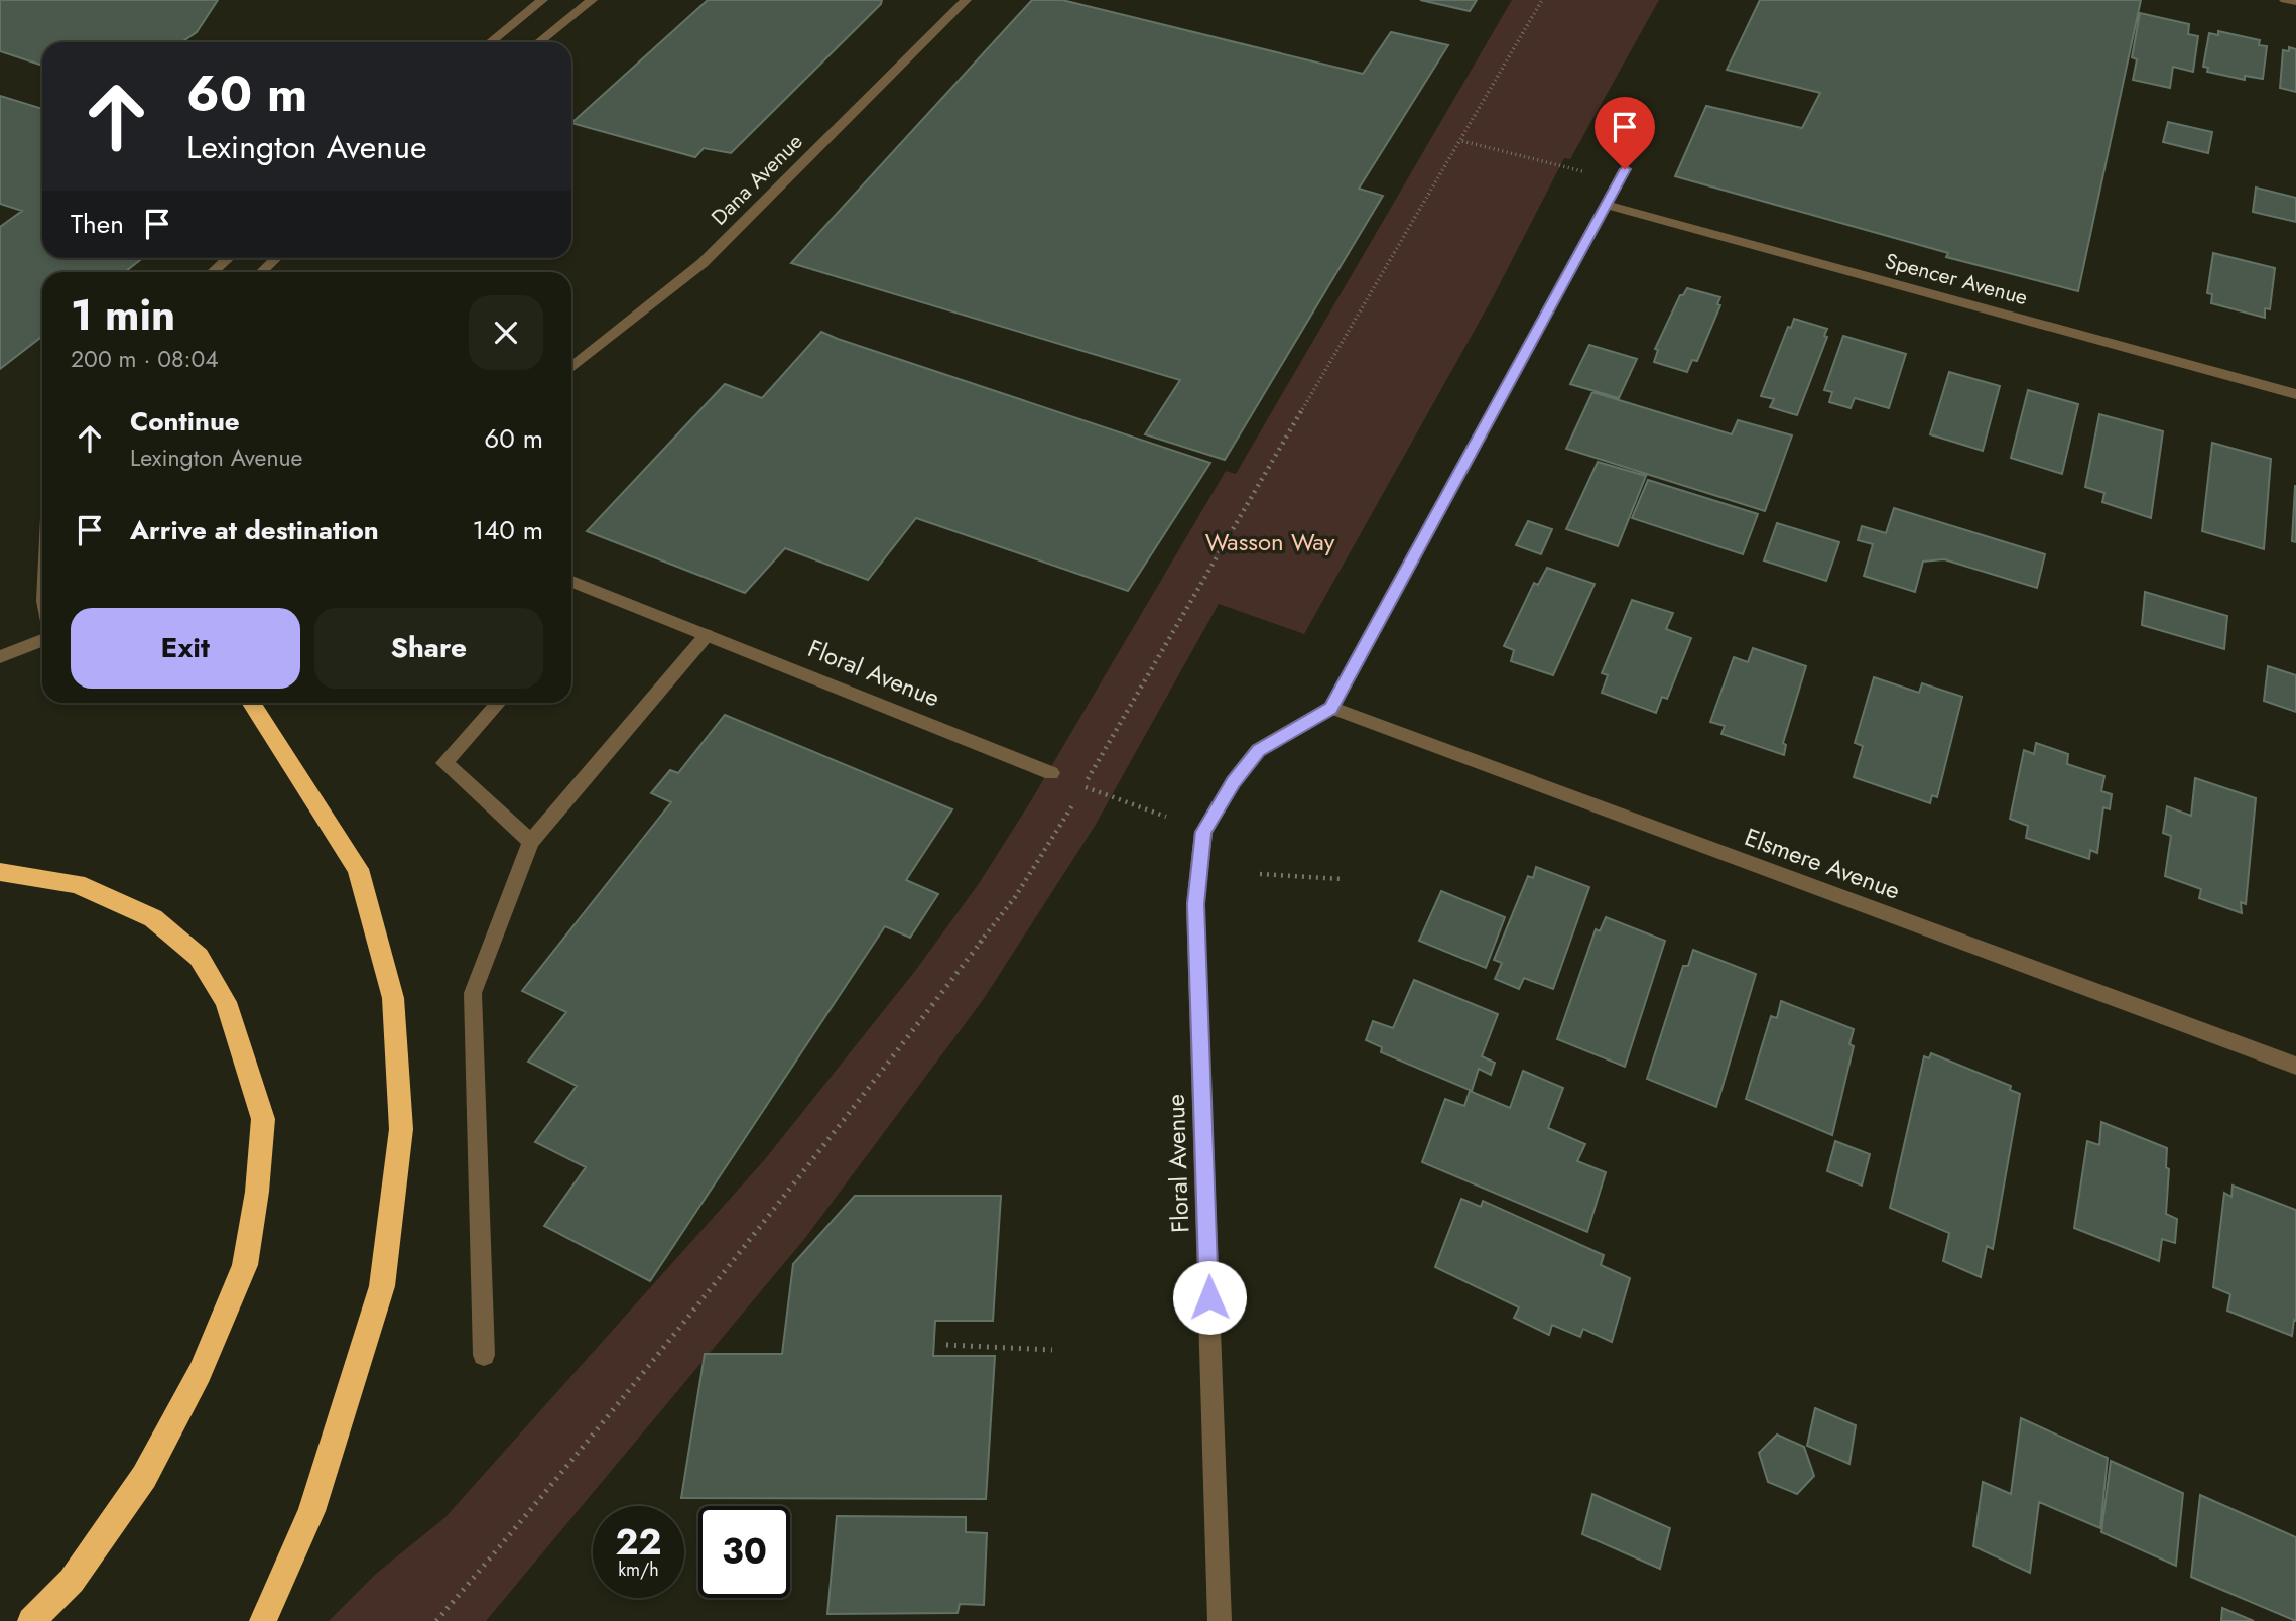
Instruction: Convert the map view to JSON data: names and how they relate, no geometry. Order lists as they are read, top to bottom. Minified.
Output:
{"streets":{"street":["Dana Avenue","Spencer Avenue","Floral Avenue","Elsmere Avenue"]},"crossings":[["Floral Avenue","Elsmere Avenue"]],"parks":["Wasson Way"],"page":{"turn":["60 m","Lexington Avenue"],"then":"Then","heading":["1 min","200 m · 08:04"],"list":[{"name":"Continue","note":"Lexington Avenue","value":"60 m"},{"name":"Arrive at destination","value":"140 m"}],"buttons":["Exit","Share"],"speed":"22 km/h","limit":"30"}}
